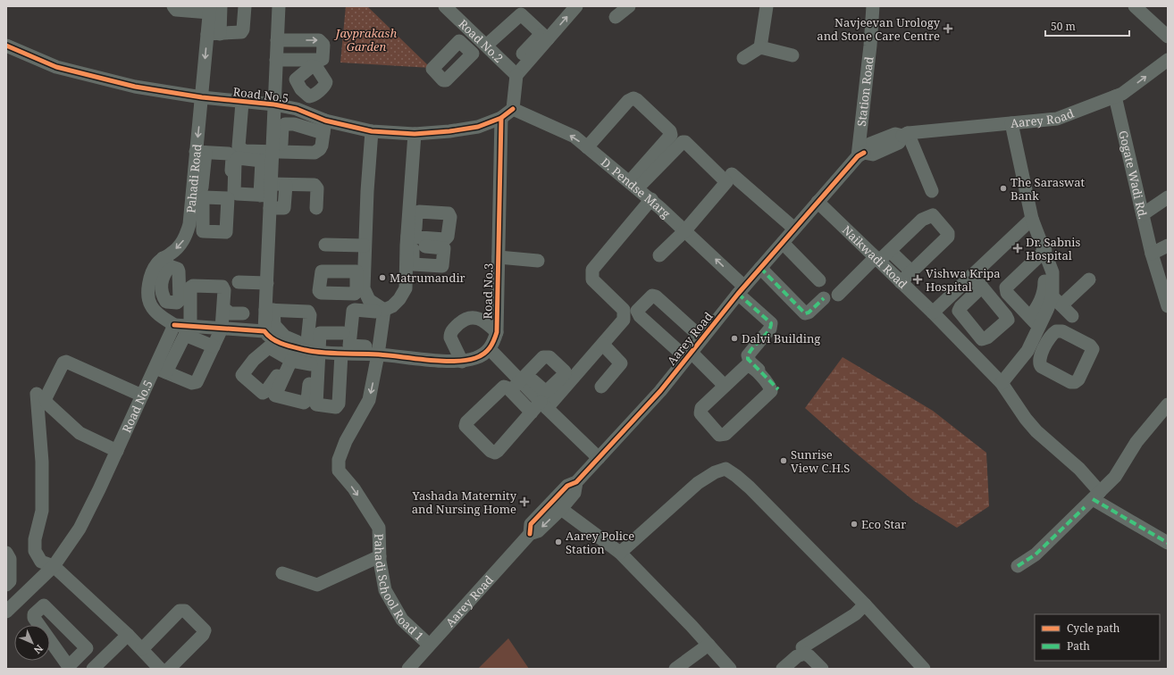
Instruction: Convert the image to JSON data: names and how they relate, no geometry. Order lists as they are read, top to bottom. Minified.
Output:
{"streets":{"street":["Road No.2","Station Road","Road No.5","Aarey Road","Gogate Wadi Rd.","Pahadi Road","D. Pendse Marg","Naikwadi Road","Road No.3","Pahadi School Road 1"]},"crossings":[["Station Road","Aarey Road"],["Road No.5","Pahadi Road"],["Road No.5","D. Pendse Marg"],["Road No.5","Road No.3"],["Aarey Road","Gogate Wadi Rd."],["Aarey Road","D. Pendse Marg"],["Aarey Road","Naikwadi Road"],["Aarey Road","Pahadi School Road 1"]],"one_way":["Pahadi Road","Pahadi School Road 1"],"parks":["Jayprakash Garden"],"places":{"health":["Navjeevan Urology and Stone Care Centre","Dr. Sabnis Hospital","Vishwa Kripa Hospital","Yashada Maternity and Nursing Home"],"other":["The Saraswat Bank","Matrumandir","Dalvi Building","Sunrise View C.H.S","Eco Star","Aarey Police Station"]},"legend":["Cycle path","Path"],"scale_bar":"50 m","north":"bottom right"}
